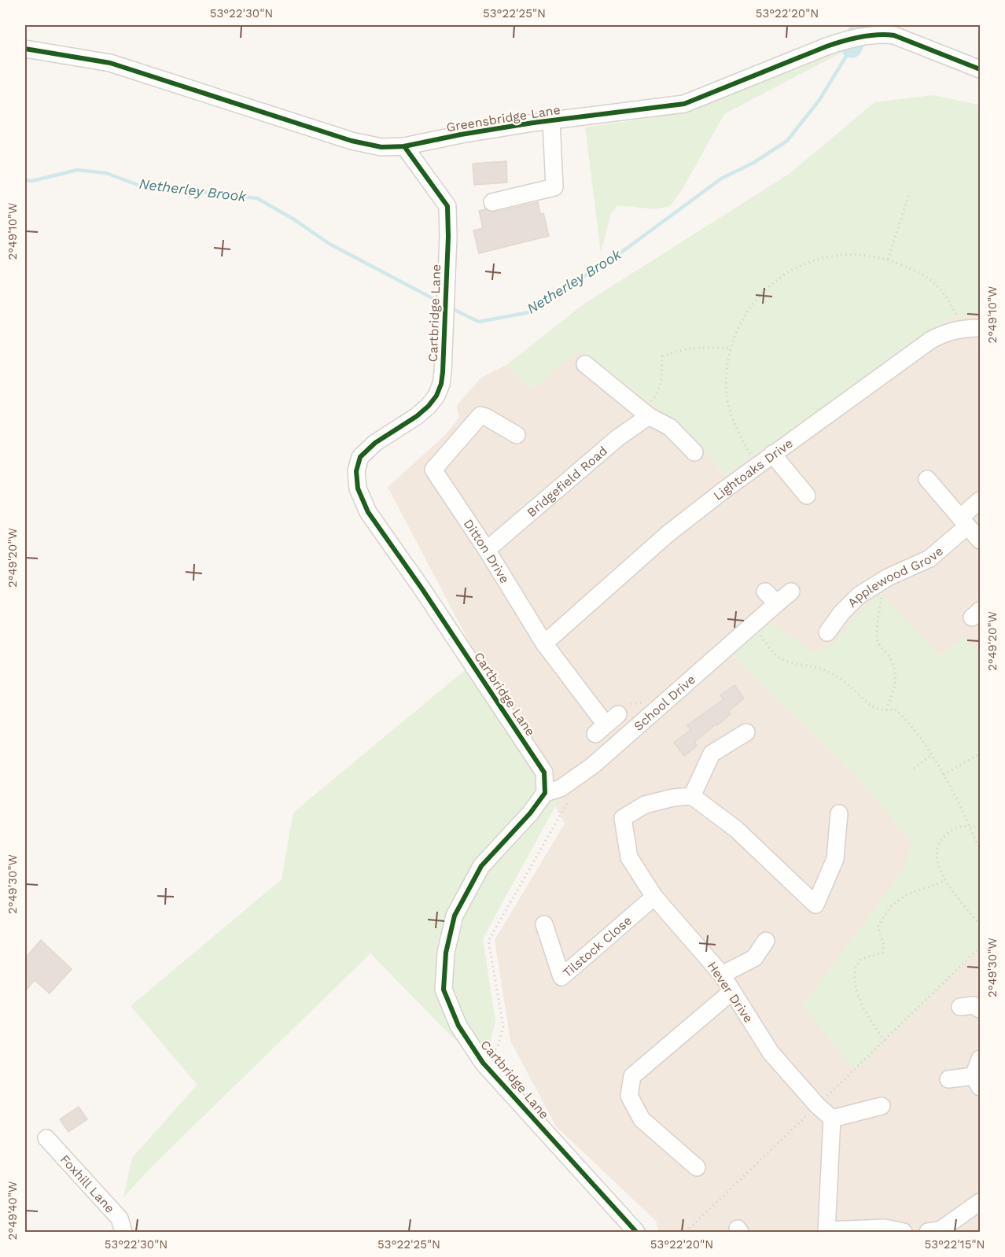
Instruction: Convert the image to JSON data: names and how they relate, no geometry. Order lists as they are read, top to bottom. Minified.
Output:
{"streets":{"street":["Greensbridge Lane","Cartbridge Lane","Lightoaks Drive","Bridgefield Road","Ditton Drive","Applewood Grove","School Drive","Tilstock Close","Hever Drive","Foxhill Lane"]},"crossings":[["Greensbridge Lane","Cartbridge Lane"],["Cartbridge Lane","School Drive"],["Lightoaks Drive","Ditton Drive"],["Bridgefield Road","Ditton Drive"],["Tilstock Close","Hever Drive"]],"water":["Netherley Brook"],"coordinates":["53°22'30\"N","53°22'25\"N","53°22'20\"N","2°49'10\"W","2°49'20\"W","2°49'30\"W","2°49'40\"W","53°22'15\"N"]}
